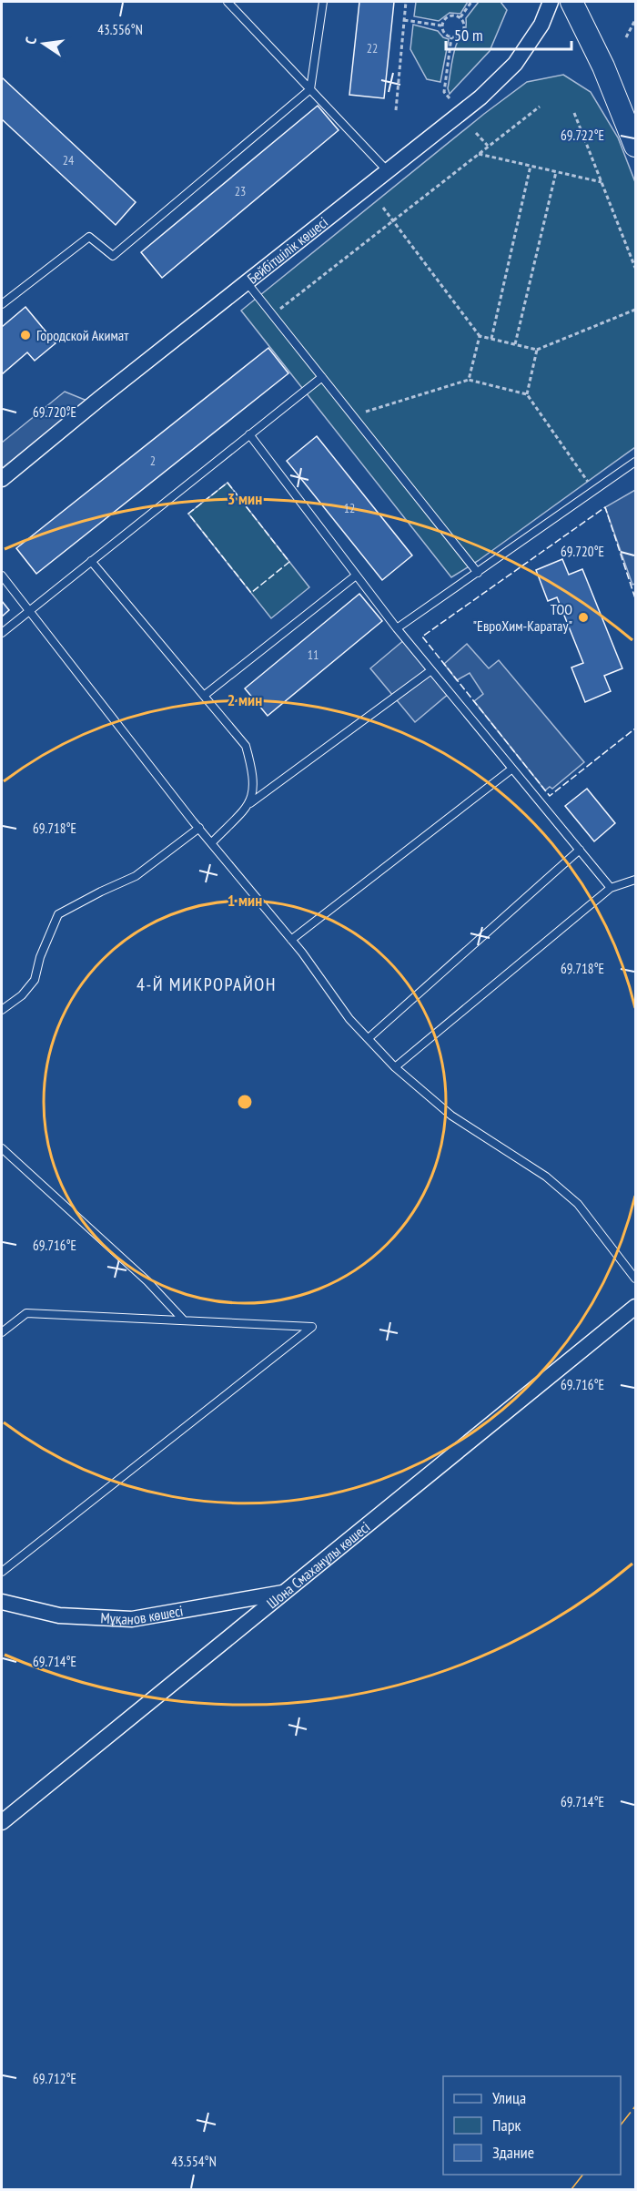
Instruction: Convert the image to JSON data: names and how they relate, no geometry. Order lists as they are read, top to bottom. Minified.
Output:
{"streets":{"street":["Бейбітшілік көшесі","Шона Смаханұлы көшесі","Мұқанов көшесі"]},"crossings":[["Шона Смаханұлы көшесі","Мұқанов көшесі"]],"districts":["4-Й МИКРОРАЙОН"],"places":["Городской Акимат","ТОО \"ЕвроХим-Каратау\""],"house_numbers":["22","24","23","2","12","11"],"legend":["Улица","Парк","Здание"],"scale_bar":"50 m","north":"left","coordinates":["43.556°N","69.722°E","69.720°E","69.718°E","69.716°E","69.714°E","69.712°E","43.554°N"],"rings":["3 мин","2 мин","1 мин"]}
